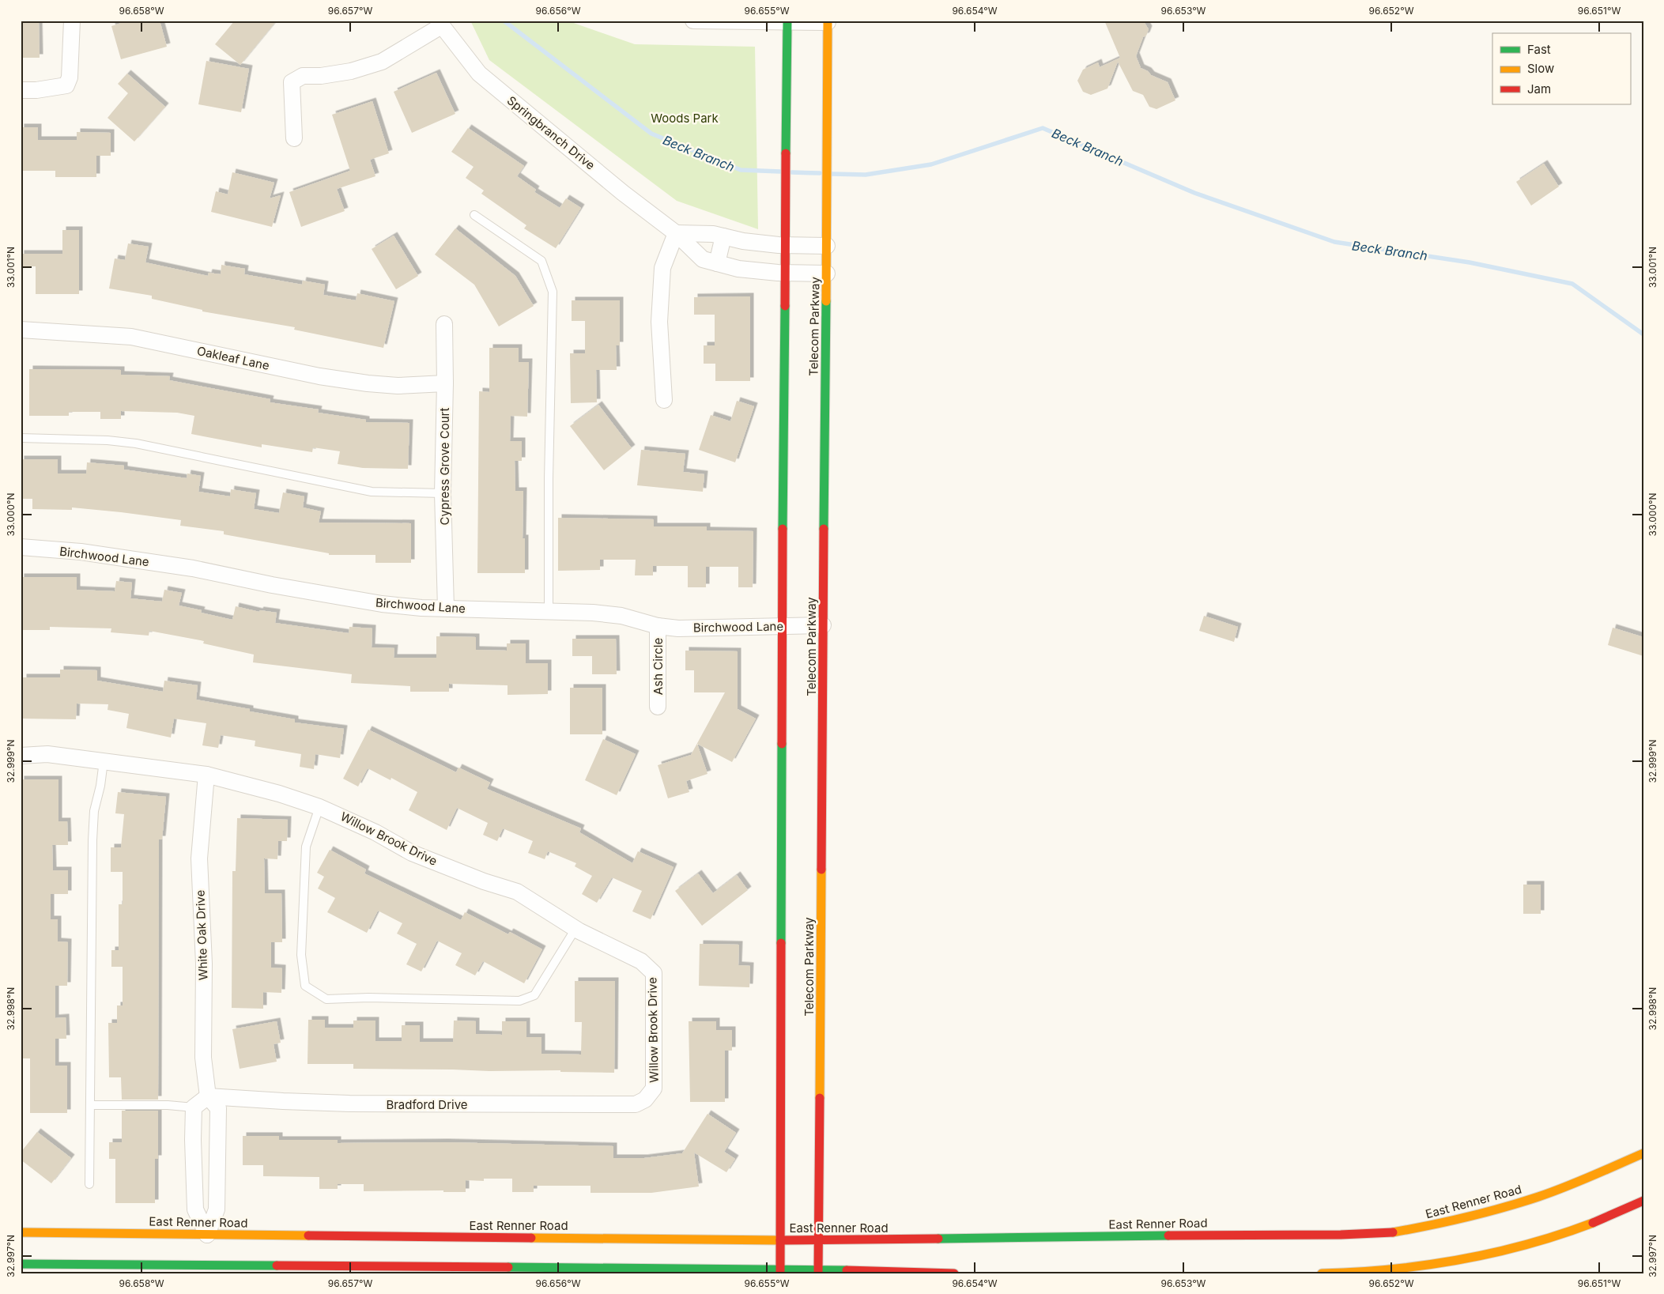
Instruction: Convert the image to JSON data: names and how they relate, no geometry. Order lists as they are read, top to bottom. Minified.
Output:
{"streets":{"main road":["Telecom Parkway","East Renner Road"],"street":["Springbranch Drive","Oakleaf Lane","Cypress Grove Court","Birchwood Lane","Ash Circle","Willow Brook Drive","White Oak Drive","Bradford Drive"]},"crossings":[["Springbranch Drive","Telecom Parkway"],["Telecom Parkway","Birchwood Lane"],["Telecom Parkway","East Renner Road"],["Oakleaf Lane","Cypress Grove Court"],["Cypress Grove Court","Birchwood Lane"],["Birchwood Lane","Ash Circle"],["Willow Brook Drive","White Oak Drive"],["Willow Brook Drive","Bradford Drive"],["White Oak Drive","Bradford Drive"],["White Oak Drive","East Renner Road"]],"water":["Beck Branch"],"parks":["Woods Park"],"legend":["Fast","Slow","Jam"],"coordinates":["96.658°W","96.657°W","96.656°W","96.655°W","96.654°W","96.653°W","96.652°W","96.651°W","33.001°N","33.000°N","32.999°N","32.998°N","32.997°N"]}
